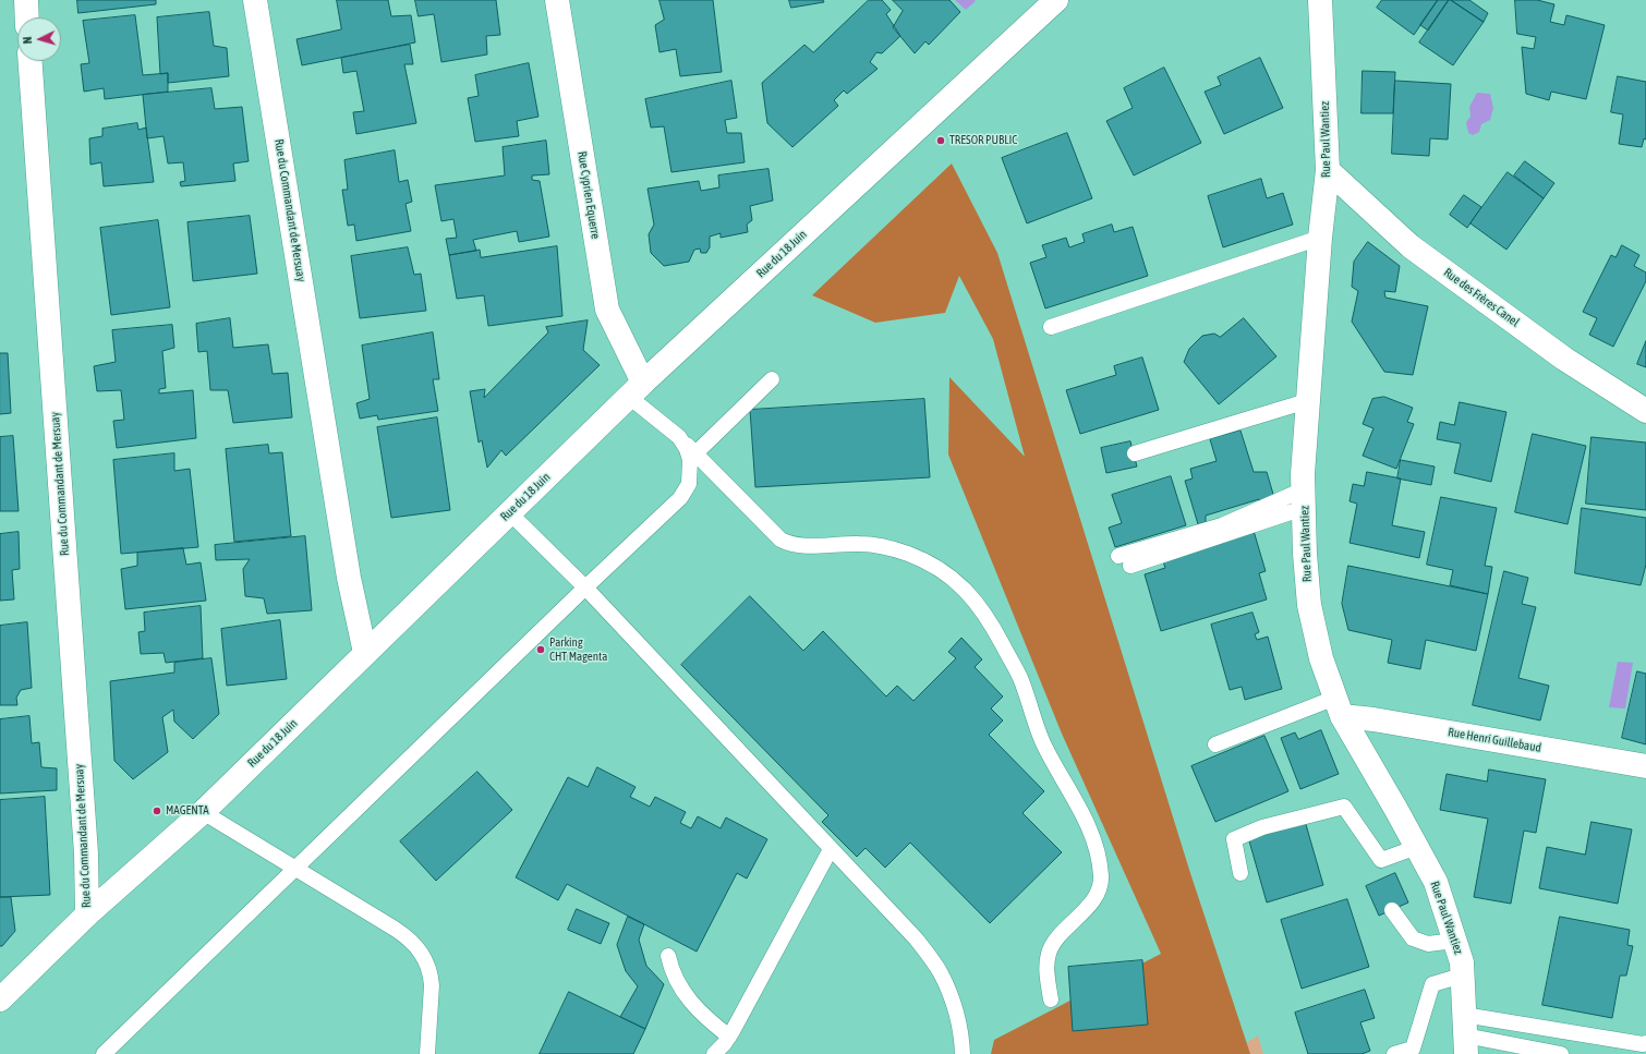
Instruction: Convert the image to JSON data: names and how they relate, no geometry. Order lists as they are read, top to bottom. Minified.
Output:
{"streets":{"street":["Rue Paul Wantiez","Rue Cyprien Equerre","Rue du Commandant de Mersuay","Rue du 18 Juin","Rue des Frères Canel","Rue Henri Guillebaud"]},"crossings":[["Rue Paul Wantiez","Rue des Frères Canel"],["Rue Paul Wantiez","Rue Henri Guillebaud"],["Rue Cyprien Equerre","Rue du 18 Juin"],["Rue du Commandant de Mersuay","Rue du 18 Juin"]],"places":["TRESOR PUBLIC","Parking CHT Magenta","MAGENTA"],"north":"left"}
